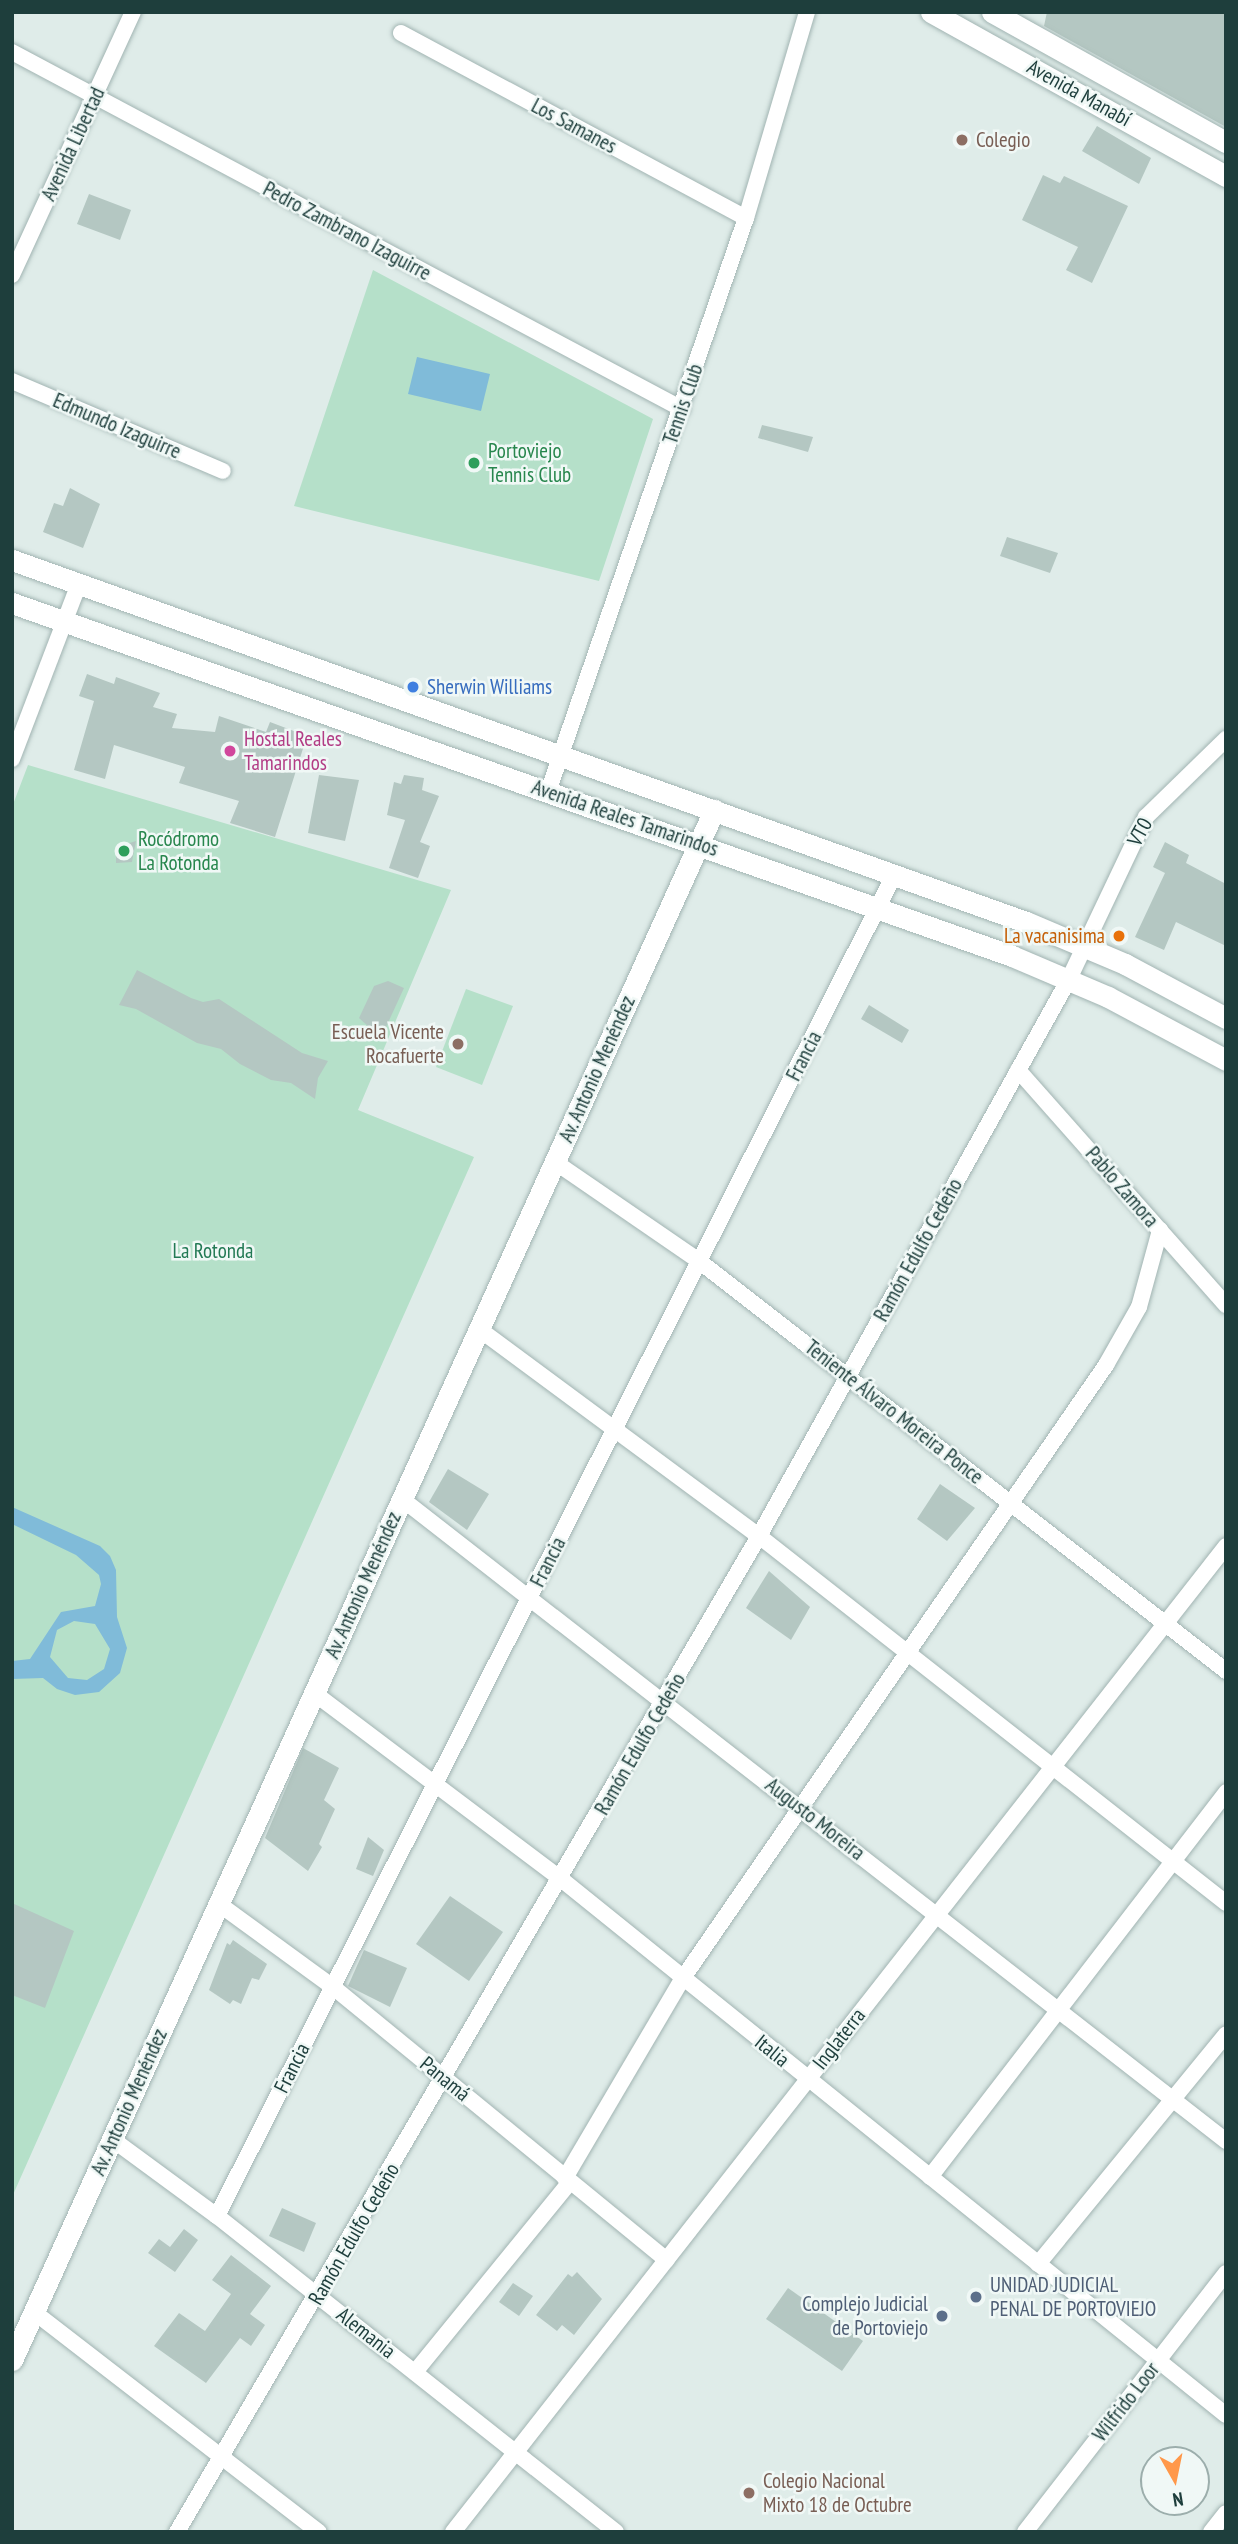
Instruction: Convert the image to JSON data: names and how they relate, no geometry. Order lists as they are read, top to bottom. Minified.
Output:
{"streets":{"main road":["Avenida Manabí","Avenida Reales Tamarindos","Av. Antonio Menéndez"],"street":["Los Samanes","Avenida Libertad","Pedro Zambrano Izaguirre","Tennis Club","Edmundo Izaguirre","VT0","Francia","Pablo Zamora","Ramón Edulfo Cedeño","Teniente Álvaro Moreira Ponce","Augusto Moreira","Inglaterra","Italia","Panamá","Alemania","Wilfrido Loor"]},"crossings":[["Los Samanes","Tennis Club"],["Avenida Libertad","Pedro Zambrano Izaguirre"],["Pedro Zambrano Izaguirre","Tennis Club"],["Tennis Club","Avenida Reales Tamarindos"],["Avenida Reales Tamarindos","VT0"],["Avenida Reales Tamarindos","Francia"],["Avenida Reales Tamarindos","Av. Antonio Menéndez"],["Avenida Reales Tamarindos","Ramón Edulfo Cedeño"],["VT0","Ramón Edulfo Cedeño"],["Francia","Teniente Álvaro Moreira Ponce"],["Francia","Augusto Moreira"],["Francia","Italia"],["Francia","Panamá"],["Francia","Alemania"],["Av. Antonio Menéndez","Teniente Álvaro Moreira Ponce"],["Av. Antonio Menéndez","Augusto Moreira"],["Av. Antonio Menéndez","Italia"],["Av. Antonio Menéndez","Panamá"],["Av. Antonio Menéndez","Alemania"],["Pablo Zamora","Ramón Edulfo Cedeño"],["Ramón Edulfo Cedeño","Teniente Álvaro Moreira Ponce"],["Ramón Edulfo Cedeño","Augusto Moreira"],["Ramón Edulfo Cedeño","Italia"],["Ramón Edulfo Cedeño","Panamá"],["Ramón Edulfo Cedeño","Alemania"],["Teniente Álvaro Moreira Ponce","Inglaterra"],["Augusto Moreira","Inglaterra"],["Inglaterra","Italia"],["Inglaterra","Panamá"],["Inglaterra","Alemania"],["Italia","Wilfrido Loor"]],"parks":["La Rotonda"],"places":["Colegio","Portoviejo Tennis Club","Sherwin Williams","Hostal Reales Tamarindos","Rocódromo La Rotonda","La vacanisima","Escuela Vicente Rocafuerte","UNIDAD JUDICIAL PENAL DE PORTOVIEJO","Complejo Judicial de Portoviejo","Colegio Nacional Mixto 18 de Octubre"],"north":"bottom"}
